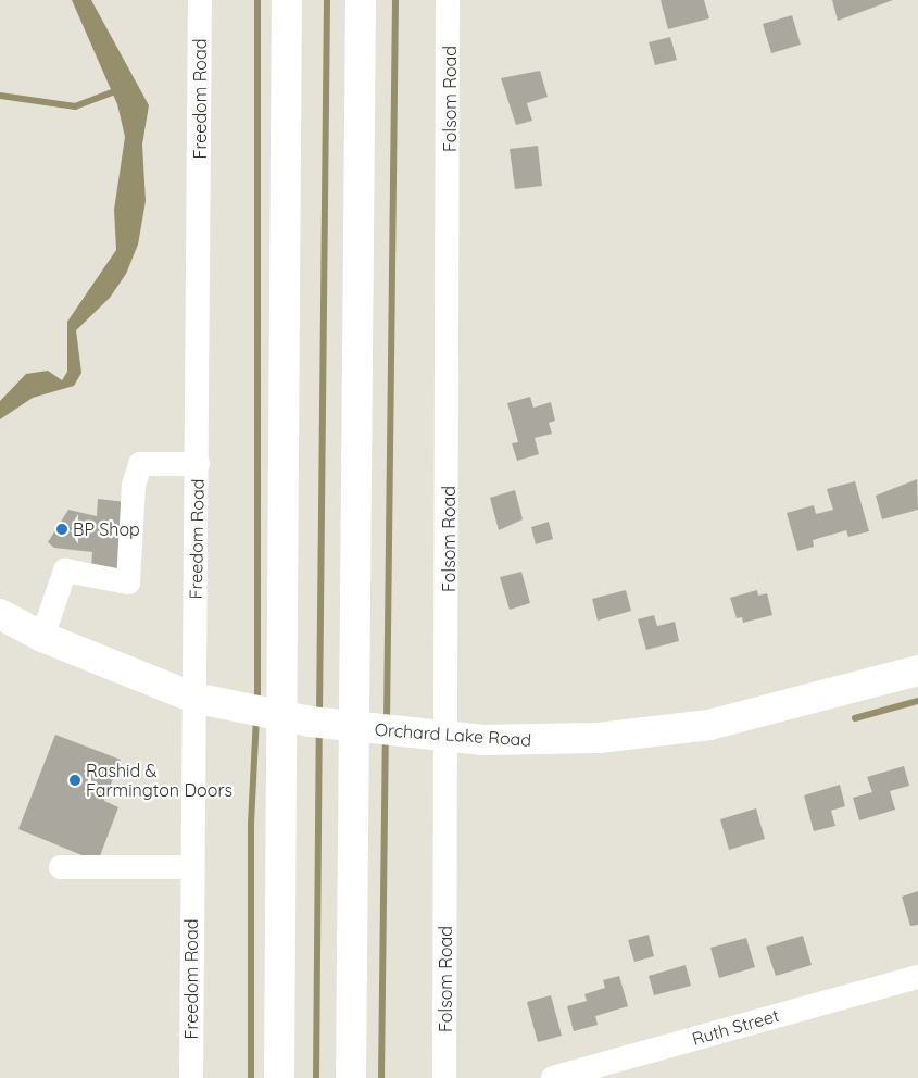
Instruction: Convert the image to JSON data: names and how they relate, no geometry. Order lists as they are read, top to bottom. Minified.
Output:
{"streets":{"main road":["Orchard Lake Road"],"street":["Freedom Road","Folsom Road","Ruth Street"]},"crossings":[["Freedom Road","Orchard Lake Road"],["Folsom Road","Orchard Lake Road"]],"places":["BP Shop","Rashid & Farmington Doors"]}
